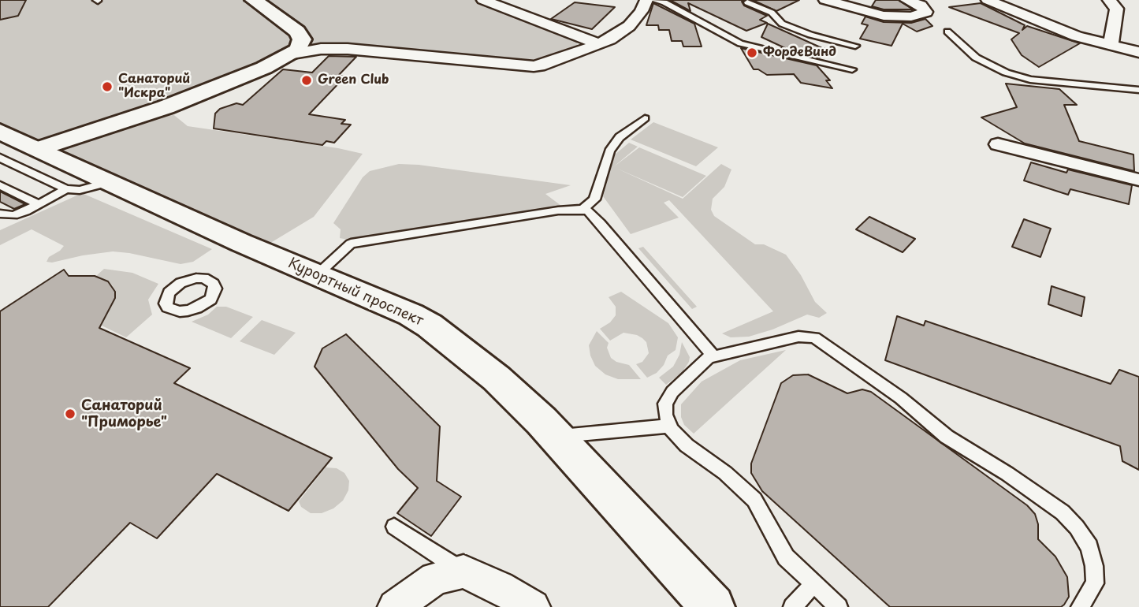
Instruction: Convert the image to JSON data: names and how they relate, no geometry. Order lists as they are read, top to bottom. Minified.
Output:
{"streets":{"main road":["Курортный проспект"]},"places":["ФордеВинд","Green Club","Санаторий \"Искра\"","Санаторий \"Приморье\""]}
